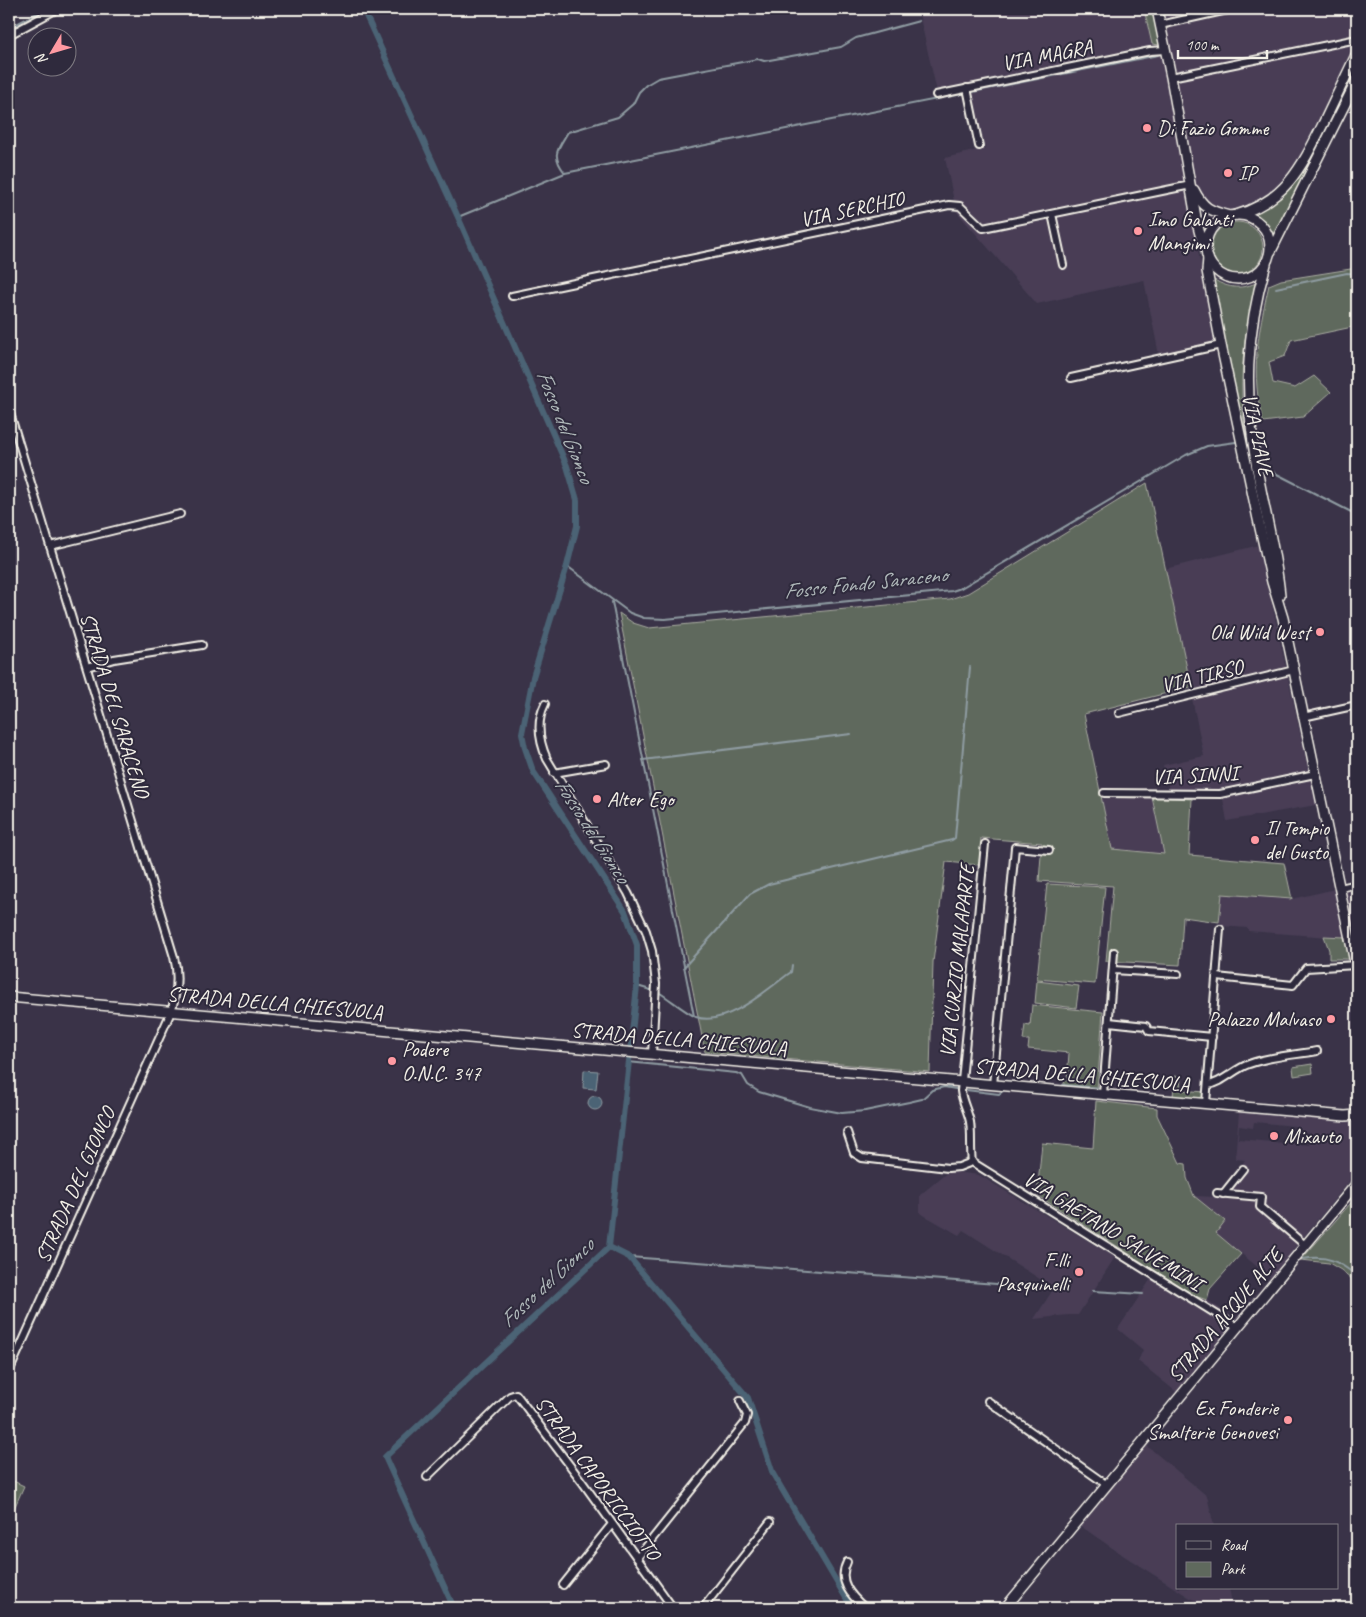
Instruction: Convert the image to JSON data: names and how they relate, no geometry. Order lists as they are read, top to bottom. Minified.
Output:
{"streets":{"main road":["VIA PIAVE","STRADA DELLA CHIESUOLA","STRADA ACQUE ALTE"],"street":["VIA MAGRA","VIA SERCHIO","VIA TIRSO","STRADA DEL SARACENO","VIA SINNI","VIA CURZIO MALAPARTE","STRADA DEL GIONCO","VIA GAETANO SALVEMINI","STRADA CAPORICCIOTTO"]},"crossings":[["VIA MAGRA","VIA PIAVE"],["VIA SERCHIO","VIA PIAVE"],["VIA PIAVE","VIA TIRSO"],["VIA PIAVE","VIA SINNI"],["STRADA DEL SARACENO","STRADA DELLA CHIESUOLA"],["STRADA DEL SARACENO","STRADA DEL GIONCO"],["VIA CURZIO MALAPARTE","STRADA DELLA CHIESUOLA"],["STRADA DELLA CHIESUOLA","STRADA DEL GIONCO"],["VIA GAETANO SALVEMINI","STRADA ACQUE ALTE"]],"water":["Fosso del Gionco","Fosso Fondo Saraceno"],"places":["Di Fazio Gomme","IP","Imo Galanti Mangimi","Old Wild West","Alter Ego","Il Tempio del Gusto","Palazzo Malvaso","Podere O.N.C. 347","Mixauto","F.lli Pasquinelli","Ex Fonderie Smalterie Genovesi"],"legend":["Road","Park"],"scale_bar":"100 m","north":"bottom left"}
